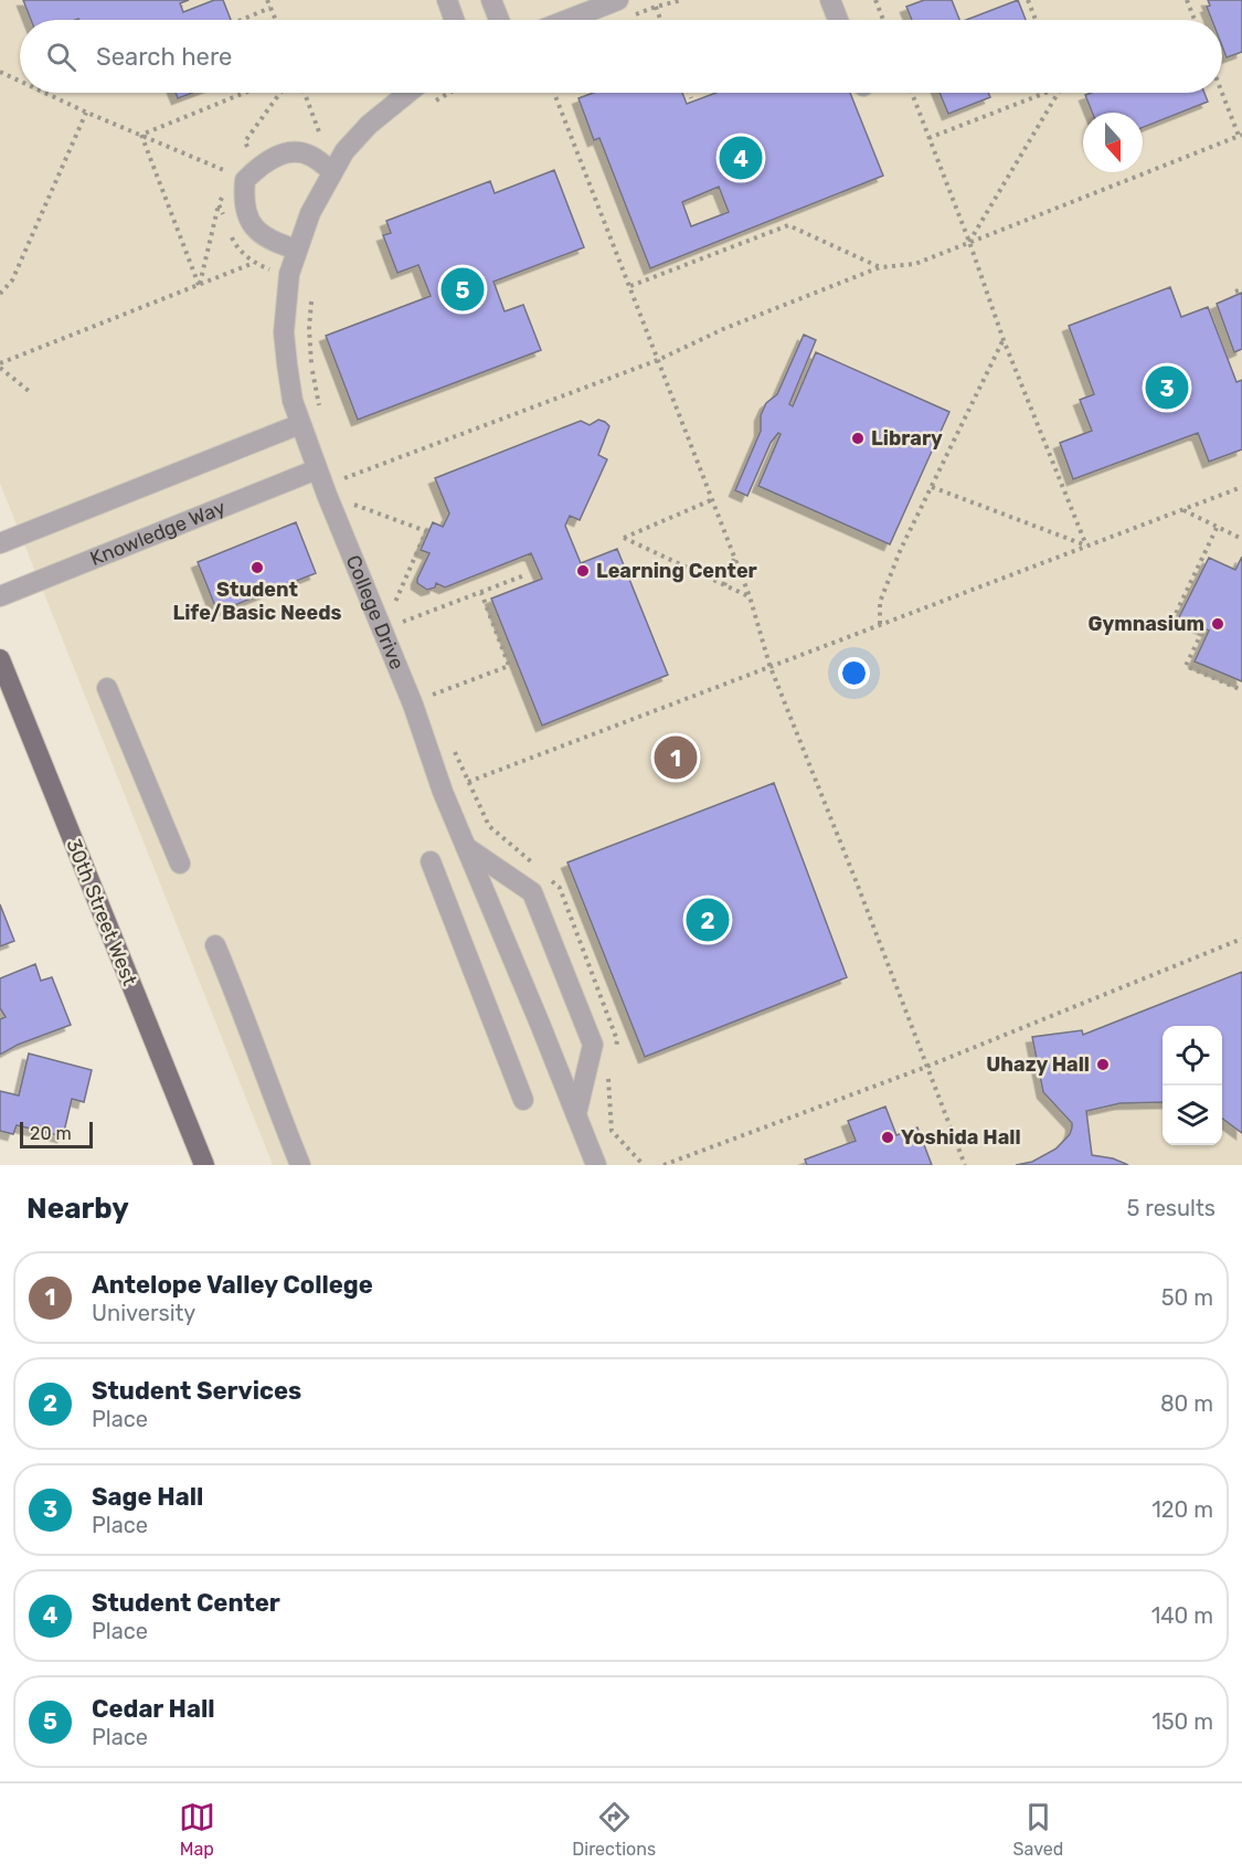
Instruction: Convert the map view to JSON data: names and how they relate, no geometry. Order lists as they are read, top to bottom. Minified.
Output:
{"streets":{"main road":["30th Street West"],"lane":["Knowledge Way","College Drive"]},"crossings":[["Knowledge Way","College Drive"]],"places":["Library","Student Life/Basic Needs","Learning Center","Gymnasium","Uhazy Hall","Yoshida Hall"],"scale_bar":"20 m","north":"bottom","page":{"search":"Search here","pins":["4","5","3","1","2"],"scale":"20 m","heading":["Nearby","5 results"],"list":[{"mark":"1","name":"Antelope Valley College","note":"University","value":"50 m"},{"mark":"2","name":"Student Services","note":"Place","value":"80 m"},{"mark":"3","name":"Sage Hall","note":"Place","value":"120 m"},{"mark":"4","name":"Student Center","note":"Place","value":"140 m"},{"mark":"5","name":"Cedar Hall","note":"Place","value":"150 m"}],"nav":["Map","Directions","Saved"]}}
